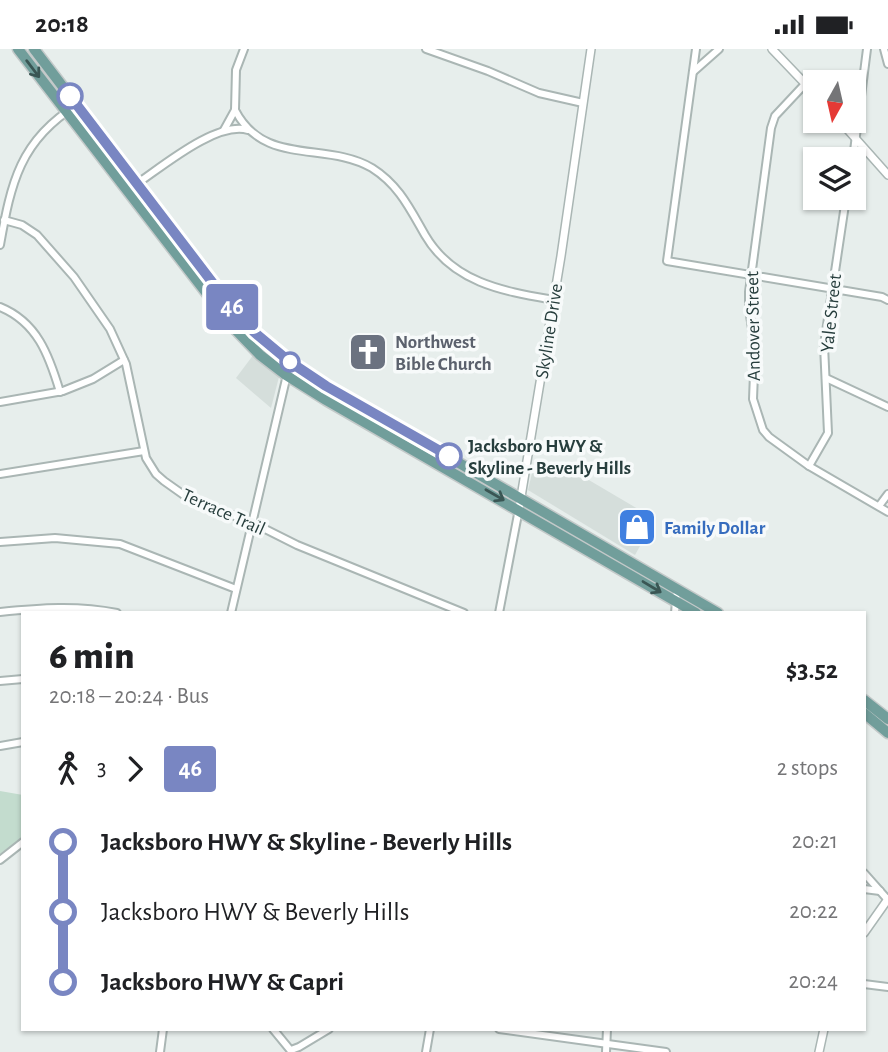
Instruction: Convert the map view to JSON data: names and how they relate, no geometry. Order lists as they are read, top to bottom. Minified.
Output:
{"streets":{"street":["Yale Street","Andover Street","Skyline Drive","Terrace Trail"]},"crossings":[["Yale Street","Andover Street"]],"places":{"church":["Northwest Bible Church"],"other":["Jacksboro HWY & Skyline - Beverly Hills"],"shop":["Family Dollar"]},"lines":["bus line 46"],"north":"bottom","page":{"status":"20:18","on_map":"46","heading":["6 min","20:18 – 20:24 · Bus","$3.52"],"legs":["3","46","2 stops"],"list":[{"name":"Jacksboro HWY & Skyline - Beverly Hills","value":"20:21"},{"name":"Jacksboro HWY & Beverly Hills","value":"20:22"},{"name":"Jacksboro HWY & Capri","value":"20:24"}]}}
